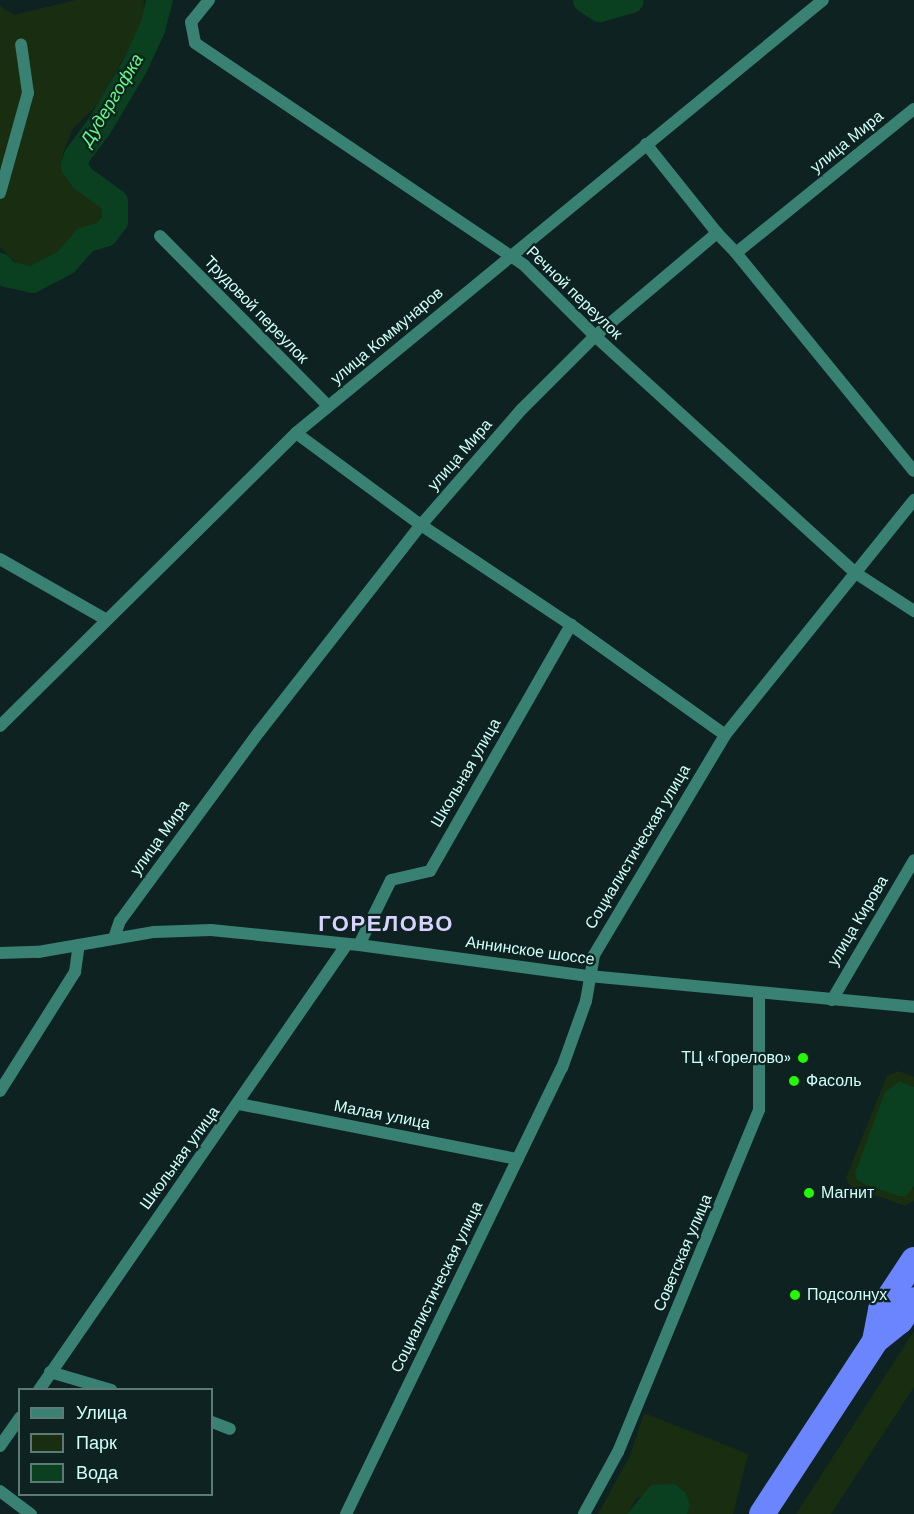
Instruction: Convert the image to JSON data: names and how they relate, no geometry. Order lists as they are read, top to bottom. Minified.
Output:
{"streets":{"street":["улица Мира","Речной переулок","Трудовой переулок","улица Коммунаров","Школьная улица","Социалистическая улица","улица Кирова","Аннинское шоссе","Малая улица","Советская улица"]},"crossings":[["улица Мира","Речной переулок"],["улица Мира","Аннинское шоссе"],["Речной переулок","улица Коммунаров"],["Речной переулок","Социалистическая улица"],["Трудовой переулок","улица Коммунаров"],["Школьная улица","Аннинское шоссе"],["Школьная улица","Малая улица"],["Социалистическая улица","Аннинское шоссе"],["Социалистическая улица","Малая улица"],["улица Кирова","Аннинское шоссе"],["Аннинское шоссе","Советская улица"]],"districts":["ГОРЕЛОВО"],"water":["Дудергофка"],"places":["ТЦ «Горелово»","Фасоль","Магнит","Подсолнух"],"legend":["Улица","Парк","Вода"]}
